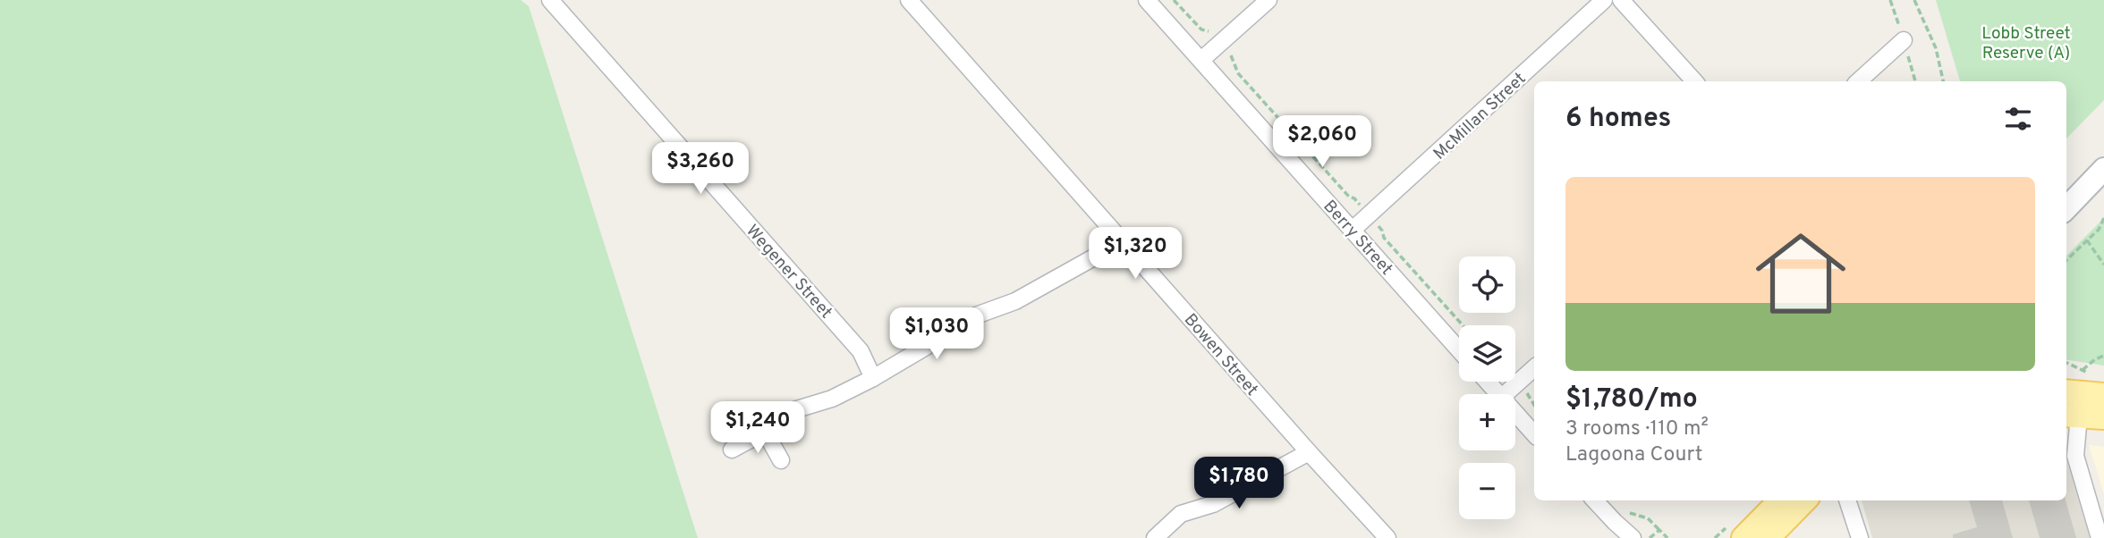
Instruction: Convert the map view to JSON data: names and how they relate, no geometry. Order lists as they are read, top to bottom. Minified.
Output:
{"streets":{"street":["McMillan Street","Berry Street","Wegener Street","Bowen Street"]},"crossings":[["McMillan Street","Berry Street"]],"parks":["Lobb Street Reserve (A)"],"page":{"heading":"6 homes","price":["$2,060","$3,260","$1,320","$1,030","$1,240","$1,780"],"list":[{"name":"$1,780/mo","note":"3 rooms · 110 m² · Lagoona Court"}],"map_buttons":["+","−"]}}
